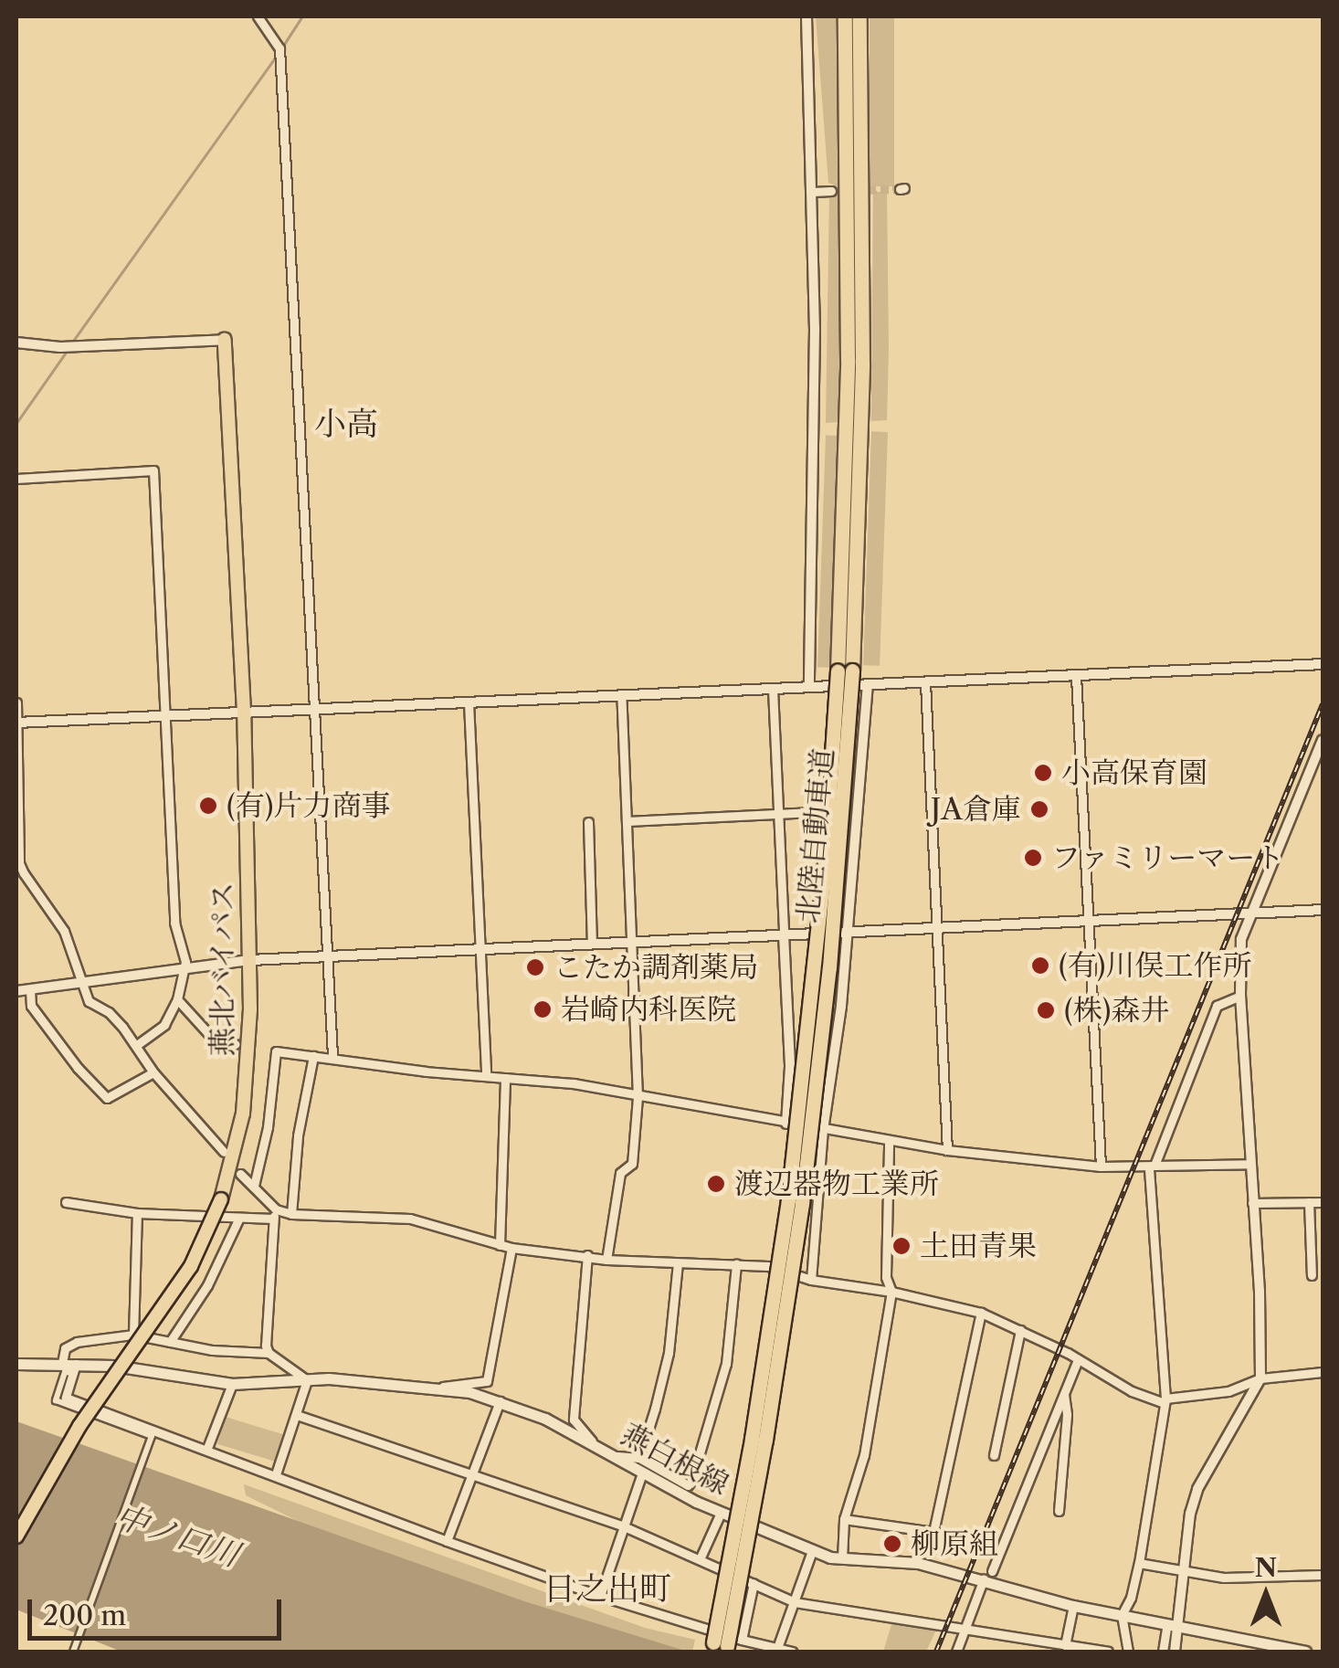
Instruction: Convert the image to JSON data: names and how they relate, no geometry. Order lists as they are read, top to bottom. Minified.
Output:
{"streets":{"highway":["北陸自動車道","燕北バイパス"],"main road":["燕白根線"]},"districts":["小高","日之出町"],"water":["中ノ口川"],"places":["小高保育園","(有)片力商事","JA倉庫","ファミリーマート","(有)川俣工作所","こたか調剤薬局","岩崎内科医院","(株)森井","渡辺器物工業所","土田青果","柳原組"],"scale_bar":"200 m","north":"top"}
